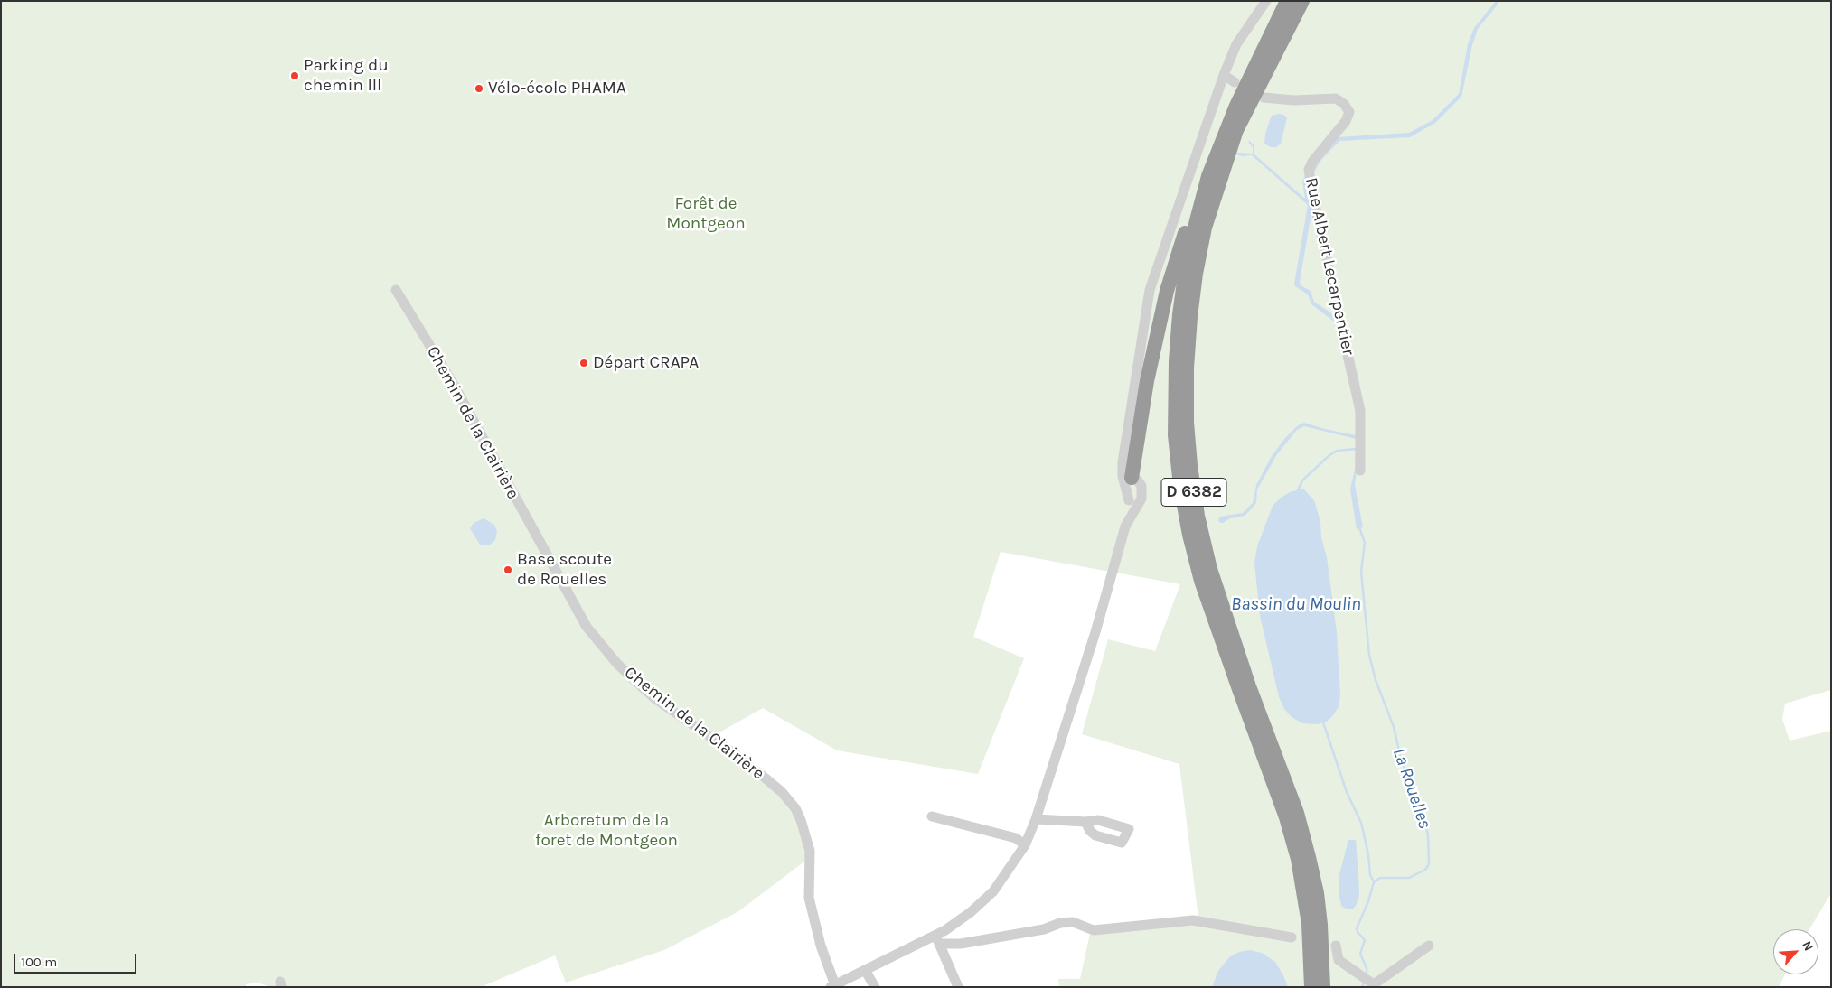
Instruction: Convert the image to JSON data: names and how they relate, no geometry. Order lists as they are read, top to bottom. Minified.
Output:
{"streets":{"highway":["D 6382"],"street":["Rue Albert Lecarpentier","Chemin de la Clairière"]},"water":["Bassin du Moulin","La Rouelles"],"parks":["Forêt de Montgeon","Arboretum de la foret de Montgeon"],"places":["Parking du chemin III","Vélo-école PHAMA","Départ CRAPA","Base scoute de Rouelles"],"scale_bar":"100 m","north":"top right"}
